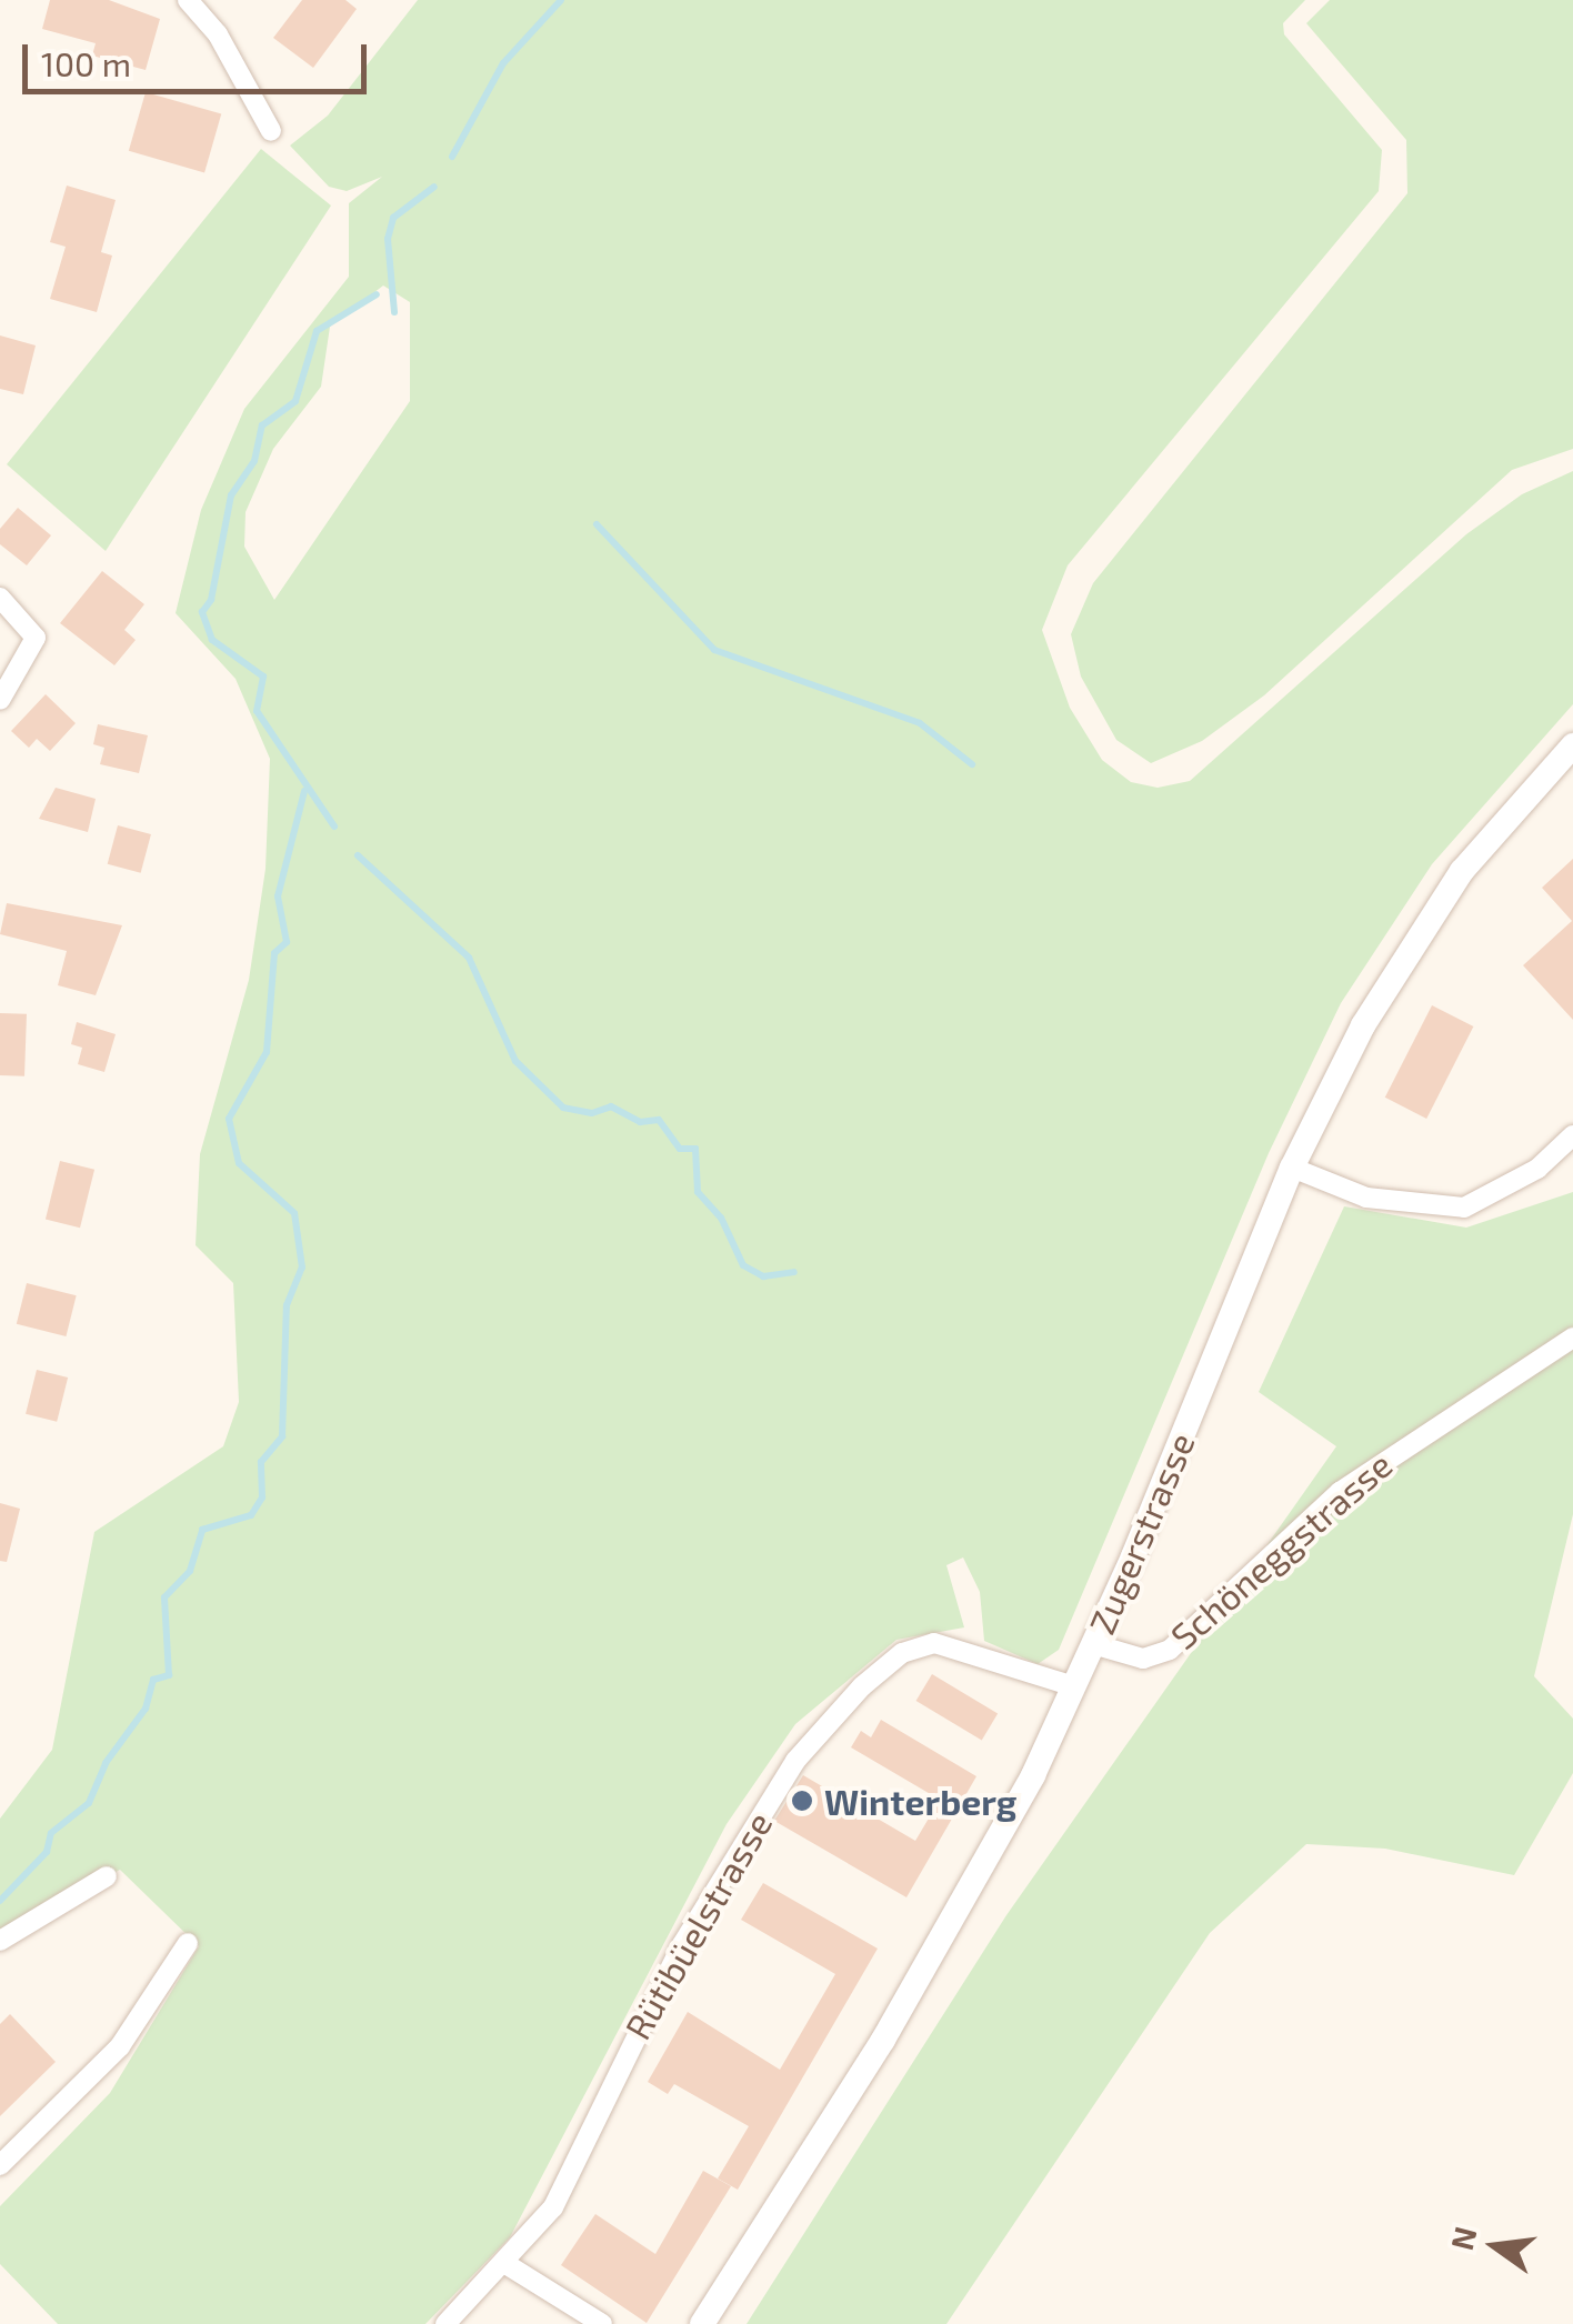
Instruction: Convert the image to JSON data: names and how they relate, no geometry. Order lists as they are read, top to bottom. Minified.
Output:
{"streets":{"main road":["Zugerstrasse"],"street":["Schöneggstrasse","Rütibüelstrasse"]},"crossings":[["Zugerstrasse","Schöneggstrasse"],["Zugerstrasse","Rütibüelstrasse"]],"places":["Winterberg"],"scale_bar":"100 m","north":"left"}
